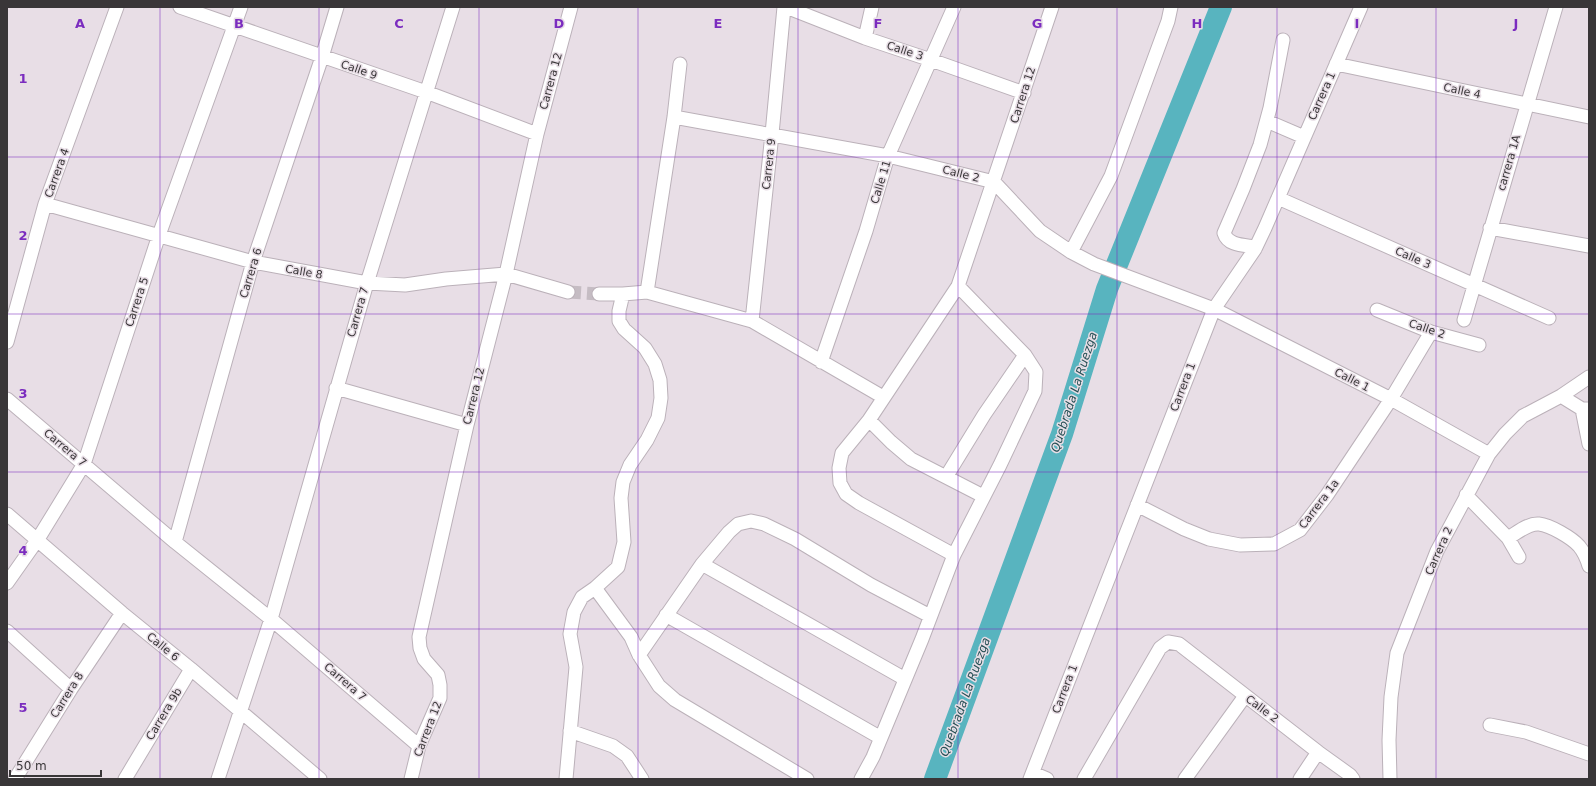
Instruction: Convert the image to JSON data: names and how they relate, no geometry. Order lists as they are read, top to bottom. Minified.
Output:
{"streets":{"street":["Calle 3","Calle 9","Carrera 12","Calle 4","Carrera 1","carrera 1A","Carrera 9","Carrera 4","Calle 2","Calle 11","Calle 8","Carrera 6","Carrera 5","Carrera 7","Calle 1","Carrera 1a","Carrera 2","Calle 6","Carrera 8","Carrera 9b"]},"crossings":[["Calle 3","Carrera 12"],["Calle 3","Carrera 1"],["Calle 3","carrera 1A"],["Calle 3","Carrera 9"],["Calle 3","Calle 11"],["Calle 9","Carrera 12"],["Calle 9","Carrera 6"],["Calle 9","Carrera 5"],["Calle 9","Carrera 7"],["Carrera 12","Calle 2"],["Carrera 12","Calle 8"],["Carrera 12","Carrera 7"],["Calle 4","Carrera 1"],["Calle 4","carrera 1A"],["Carrera 1","Calle 2"],["Carrera 1","Calle 1"],["Carrera 1","Carrera 1a"],["Carrera 9","Calle 2"],["Carrera 4","Calle 8"],["Calle 2","Calle 11"],["Calle 2","Calle 1"],["Calle 2","Carrera 1a"],["Calle 8","Carrera 6"],["Calle 8","Carrera 5"],["Calle 8","Carrera 7"],["Carrera 6","Carrera 7"],["Carrera 5","Carrera 7"],["Carrera 5","Calle 6"],["Carrera 7","Calle 6"],["Calle 1","Carrera 1a"],["Calle 1","Carrera 2"],["Calle 6","Carrera 8"],["Calle 6","Carrera 9b"]],"water":["Quebrada La Ruezga"],"scale_bar":"50 m","grid":{"columns":["A","B","C","D","E","F","G","H","I","J"],"rows":["1","2","3","4","5"]}}
